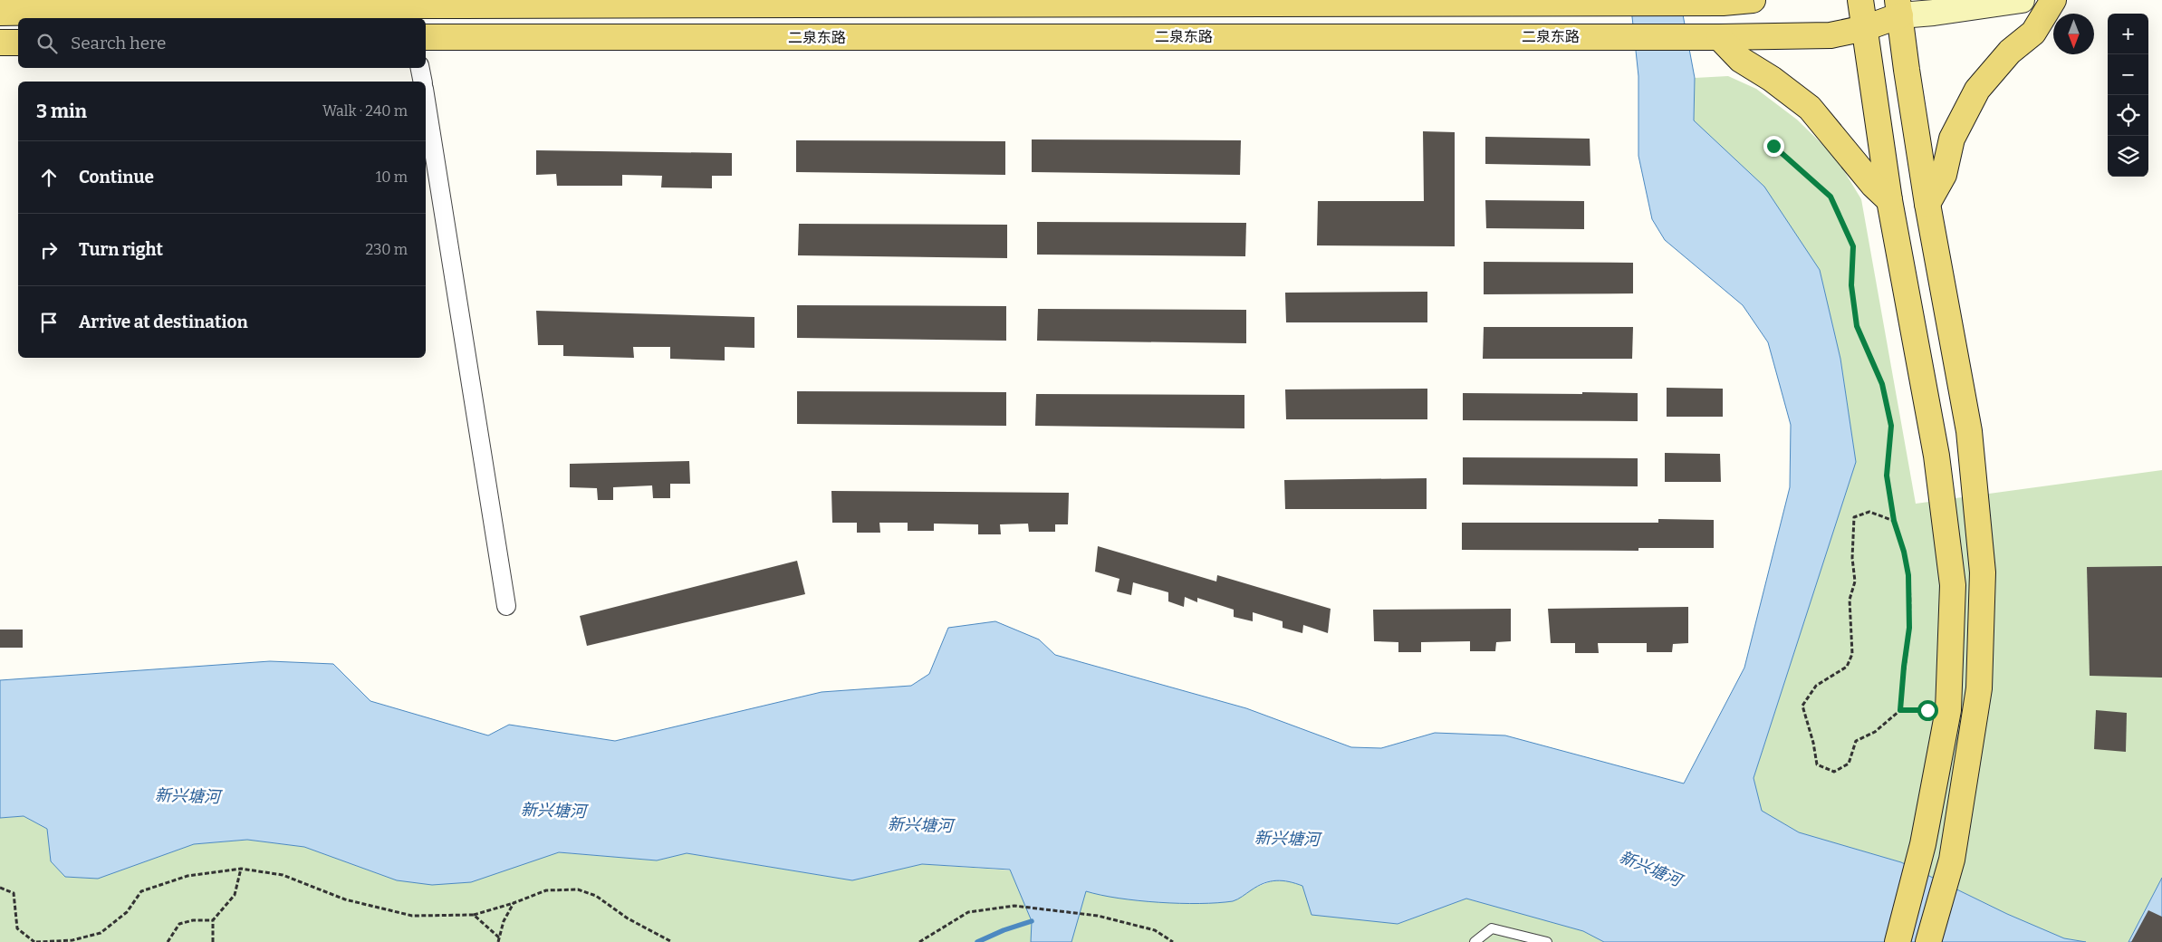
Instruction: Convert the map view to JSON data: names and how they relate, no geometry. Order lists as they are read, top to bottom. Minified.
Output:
{"streets":{"main road":["二泉东路"]},"water":["新兴塘河"],"north":"bottom","page":{"map_buttons":["+","−"],"search":"Search here","heading":["3 min","Walk · 240 m"],"list":[["Continue","10 m"],["Turn right","230 m"],"Arrive at destination"]}}
